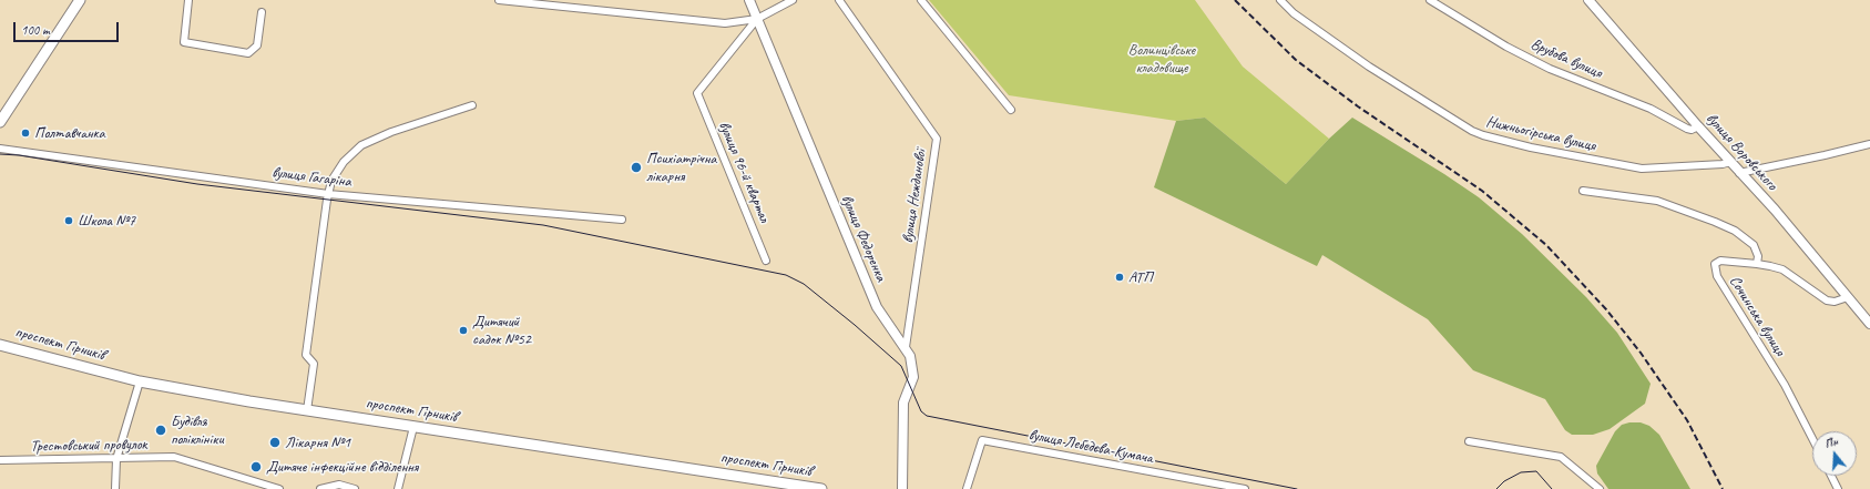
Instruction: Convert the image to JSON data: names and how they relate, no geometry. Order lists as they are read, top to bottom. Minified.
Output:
{"streets":{"main road":["проспект Гірників"],"street":["Врубова вулиця","Нижньогірська вулиця","вулиця Воровського","вулиця 96-й квартал","вулиця Гагаріна","вулиця Нежданової","вулиця Федоренка","Сочинська вулиця","Трестовський провулок","вулиця Лебедєва-Кумача"]},"crossings":[["Врубова вулиця","вулиця Воровського"],["Нижньогірська вулиця","вулиця Воровського"],["вулиця 96-й квартал","вулиця Федоренка"],["вулиця Нежданової","вулиця Федоренка"]],"parks":["Волинцівське кладовище"],"places":["Полтавчанка","Психіатрічна лікарня","Школа №7","АТП","Дитячий садок №52","Будівля поліклініки","Лікарня №1","Дитяче інфекційне відділення"],"scale_bar":"100 m","north":"top"}
